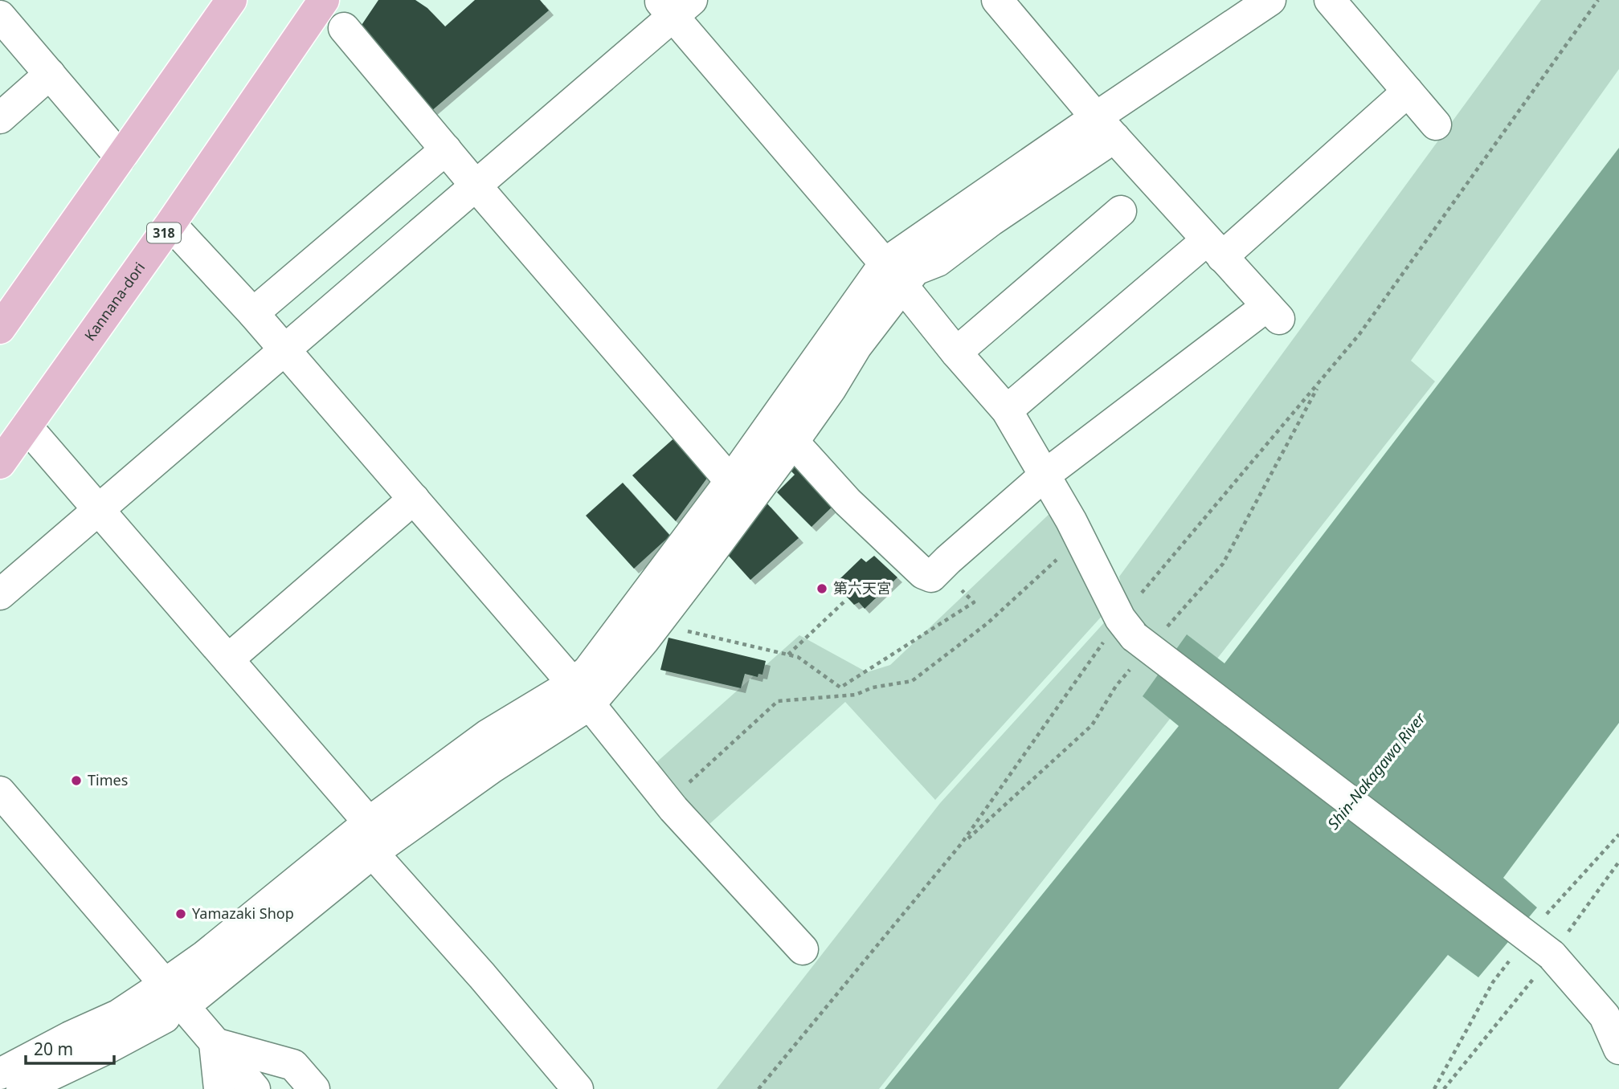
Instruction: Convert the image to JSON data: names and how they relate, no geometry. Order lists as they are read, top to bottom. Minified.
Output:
{"streets":{"main road":["318","Kannana-dori"]},"water":["Shin-Nakagawa River"],"places":["第六天宮","Times","Yamazaki Shop"],"scale_bar":"20 m"}
